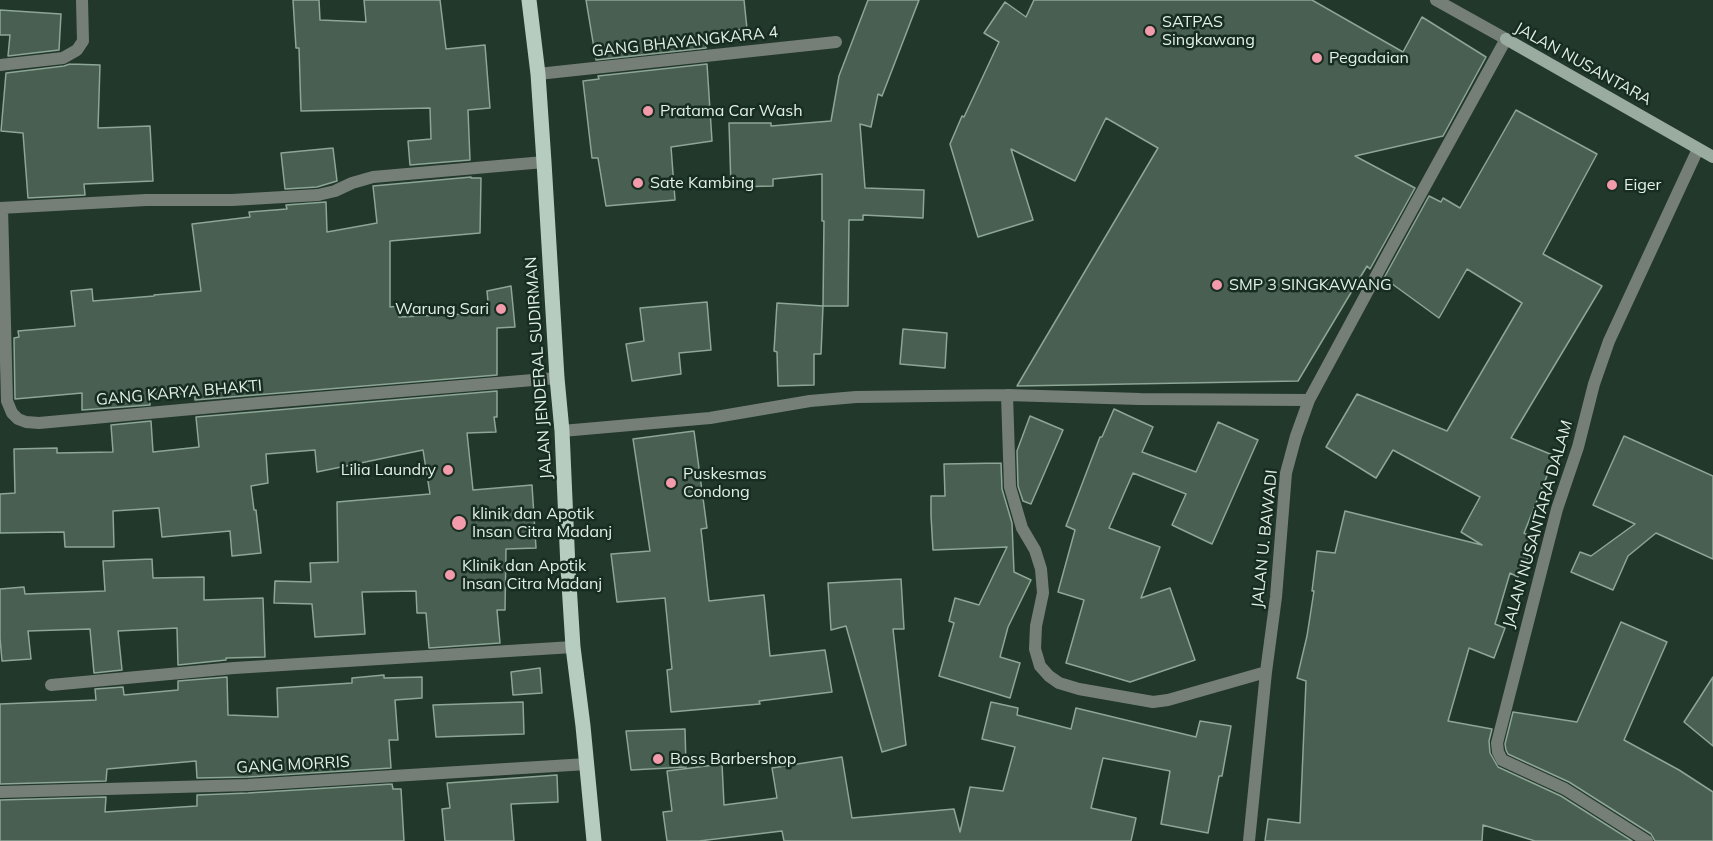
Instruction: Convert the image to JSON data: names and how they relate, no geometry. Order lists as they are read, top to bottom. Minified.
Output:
{"streets":{"main road":["JALAN NUSANTARA","JALAN JENDERAL SUDIRMAN"],"street":["GANG BHAYANGKARA 4","GANG KARYA BHAKTI","JALAN NUSANTARA DALAM","JALAN U. BAWADI","GANG MORRIS"]},"crossings":[["GANG BHAYANGKARA 4","JALAN JENDERAL SUDIRMAN"],["JALAN NUSANTARA","JALAN NUSANTARA DALAM"],["JALAN NUSANTARA","JALAN U. BAWADI"],["JALAN JENDERAL SUDIRMAN","GANG KARYA BHAKTI"],["JALAN JENDERAL SUDIRMAN","GANG MORRIS"]],"places":["SATPAS Singkawang","Pegadaian","Pratama Car Wash","Sate Kambing","Eiger","SMP 3 SINGKAWANG","Warung Sari","Lilia Laundry","Puskesmas Condong","klinik dan Apotik Insan Citra Madanj","Klinik dan Apotik Insan Citra Madanj","Boss Barbershop"]}
